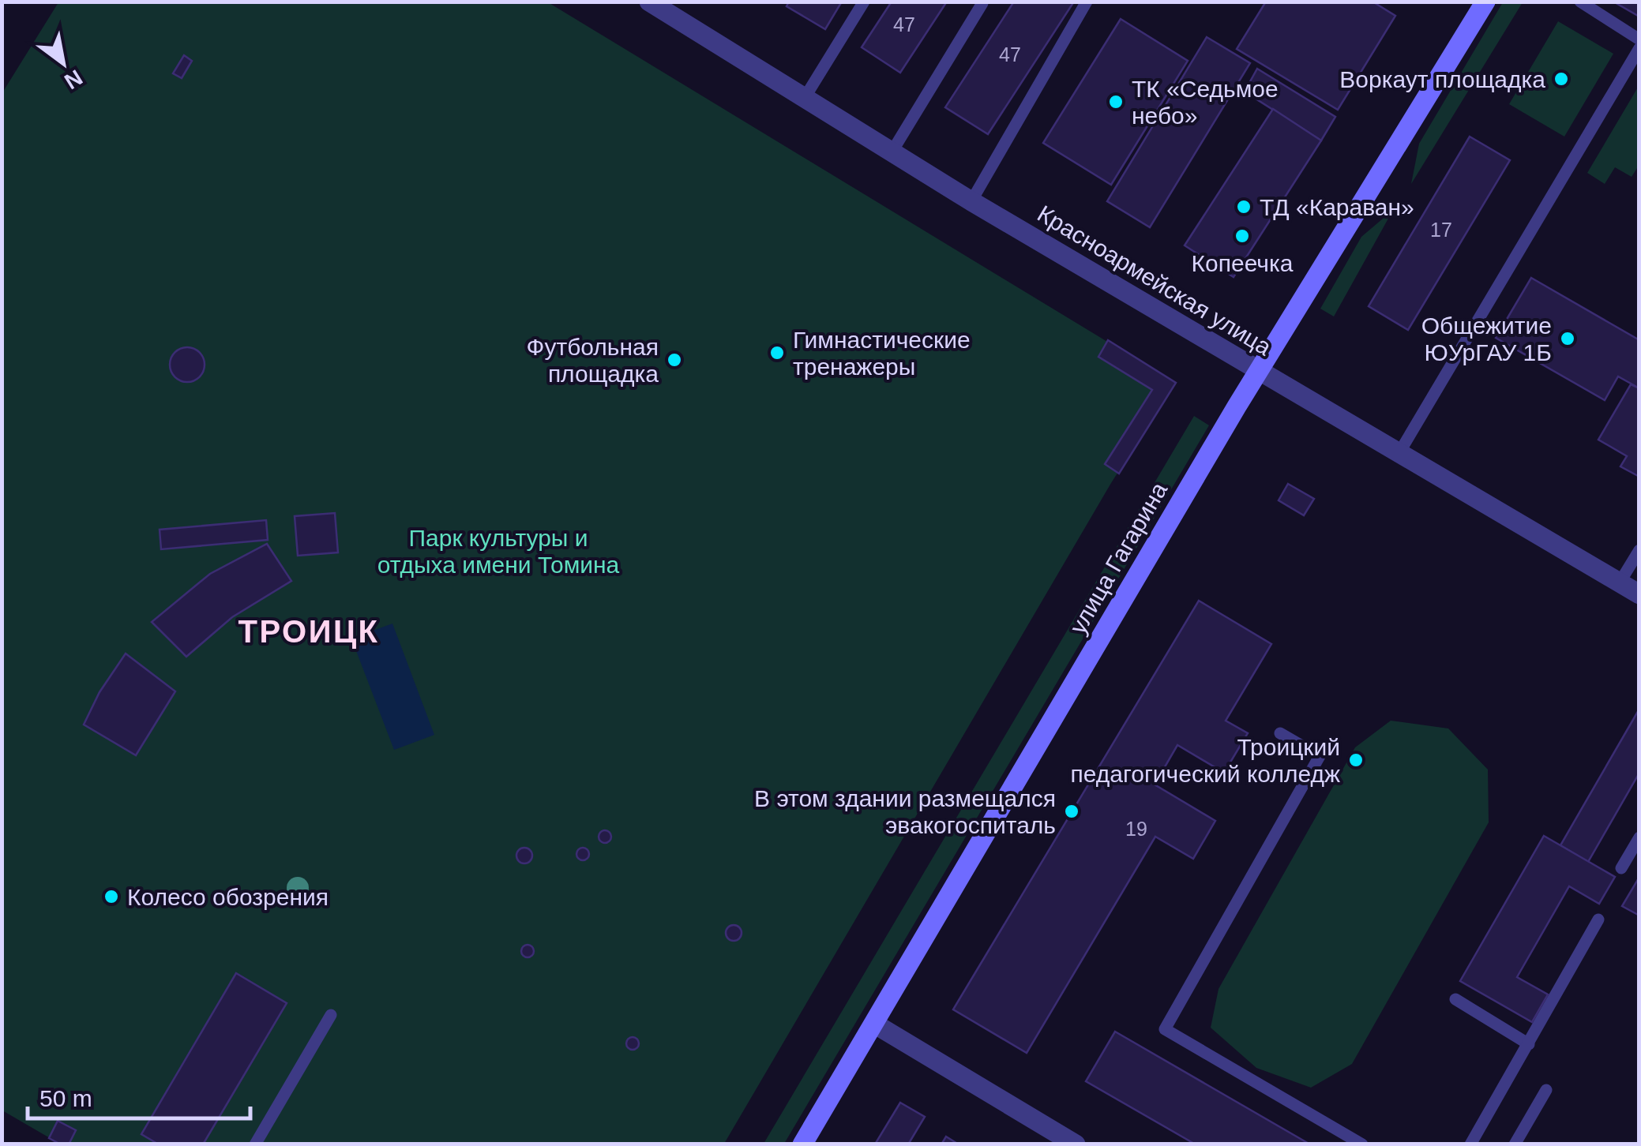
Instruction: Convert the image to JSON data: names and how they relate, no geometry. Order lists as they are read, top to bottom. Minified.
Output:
{"streets":{"main road":["улица Гагарина"],"street":["Красноармейская улица"]},"crossings":[["Красноармейская улица","улица Гагарина"]],"districts":["ТРОИЦК"],"parks":["Парк культуры и отдыха имени Томина"],"places":["Воркаут площадка","ТК «Седьмое небо»","ТД «Караван»","Копеечка","Общежитие ЮУрГАУ 1Б","Гимнастические тренажеры","Футбольная площадка","Троицкий педагогический колледж","В этом здании размещался эвакогоспиталь","Колесо обозрения"],"house_numbers":["47","47","17","19"],"scale_bar":"50 m","north":"bottom right"}
